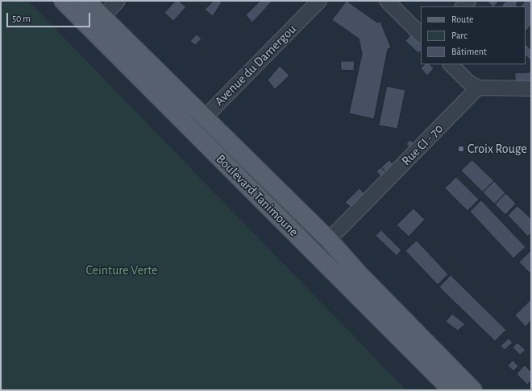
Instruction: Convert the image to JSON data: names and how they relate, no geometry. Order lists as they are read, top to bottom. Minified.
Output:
{"streets":{"main road":["Boulevard Tanimoune"],"street":["Avenue du Damergou","Rue CI - 70"]},"crossings":[["Avenue du Damergou","Boulevard Tanimoune"],["Rue CI - 70","Boulevard Tanimoune"]],"parks":["Ceinture Verte"],"places":["Croix Rouge"],"legend":["Route","Parc","Bâtiment"],"scale_bar":"50 m"}
